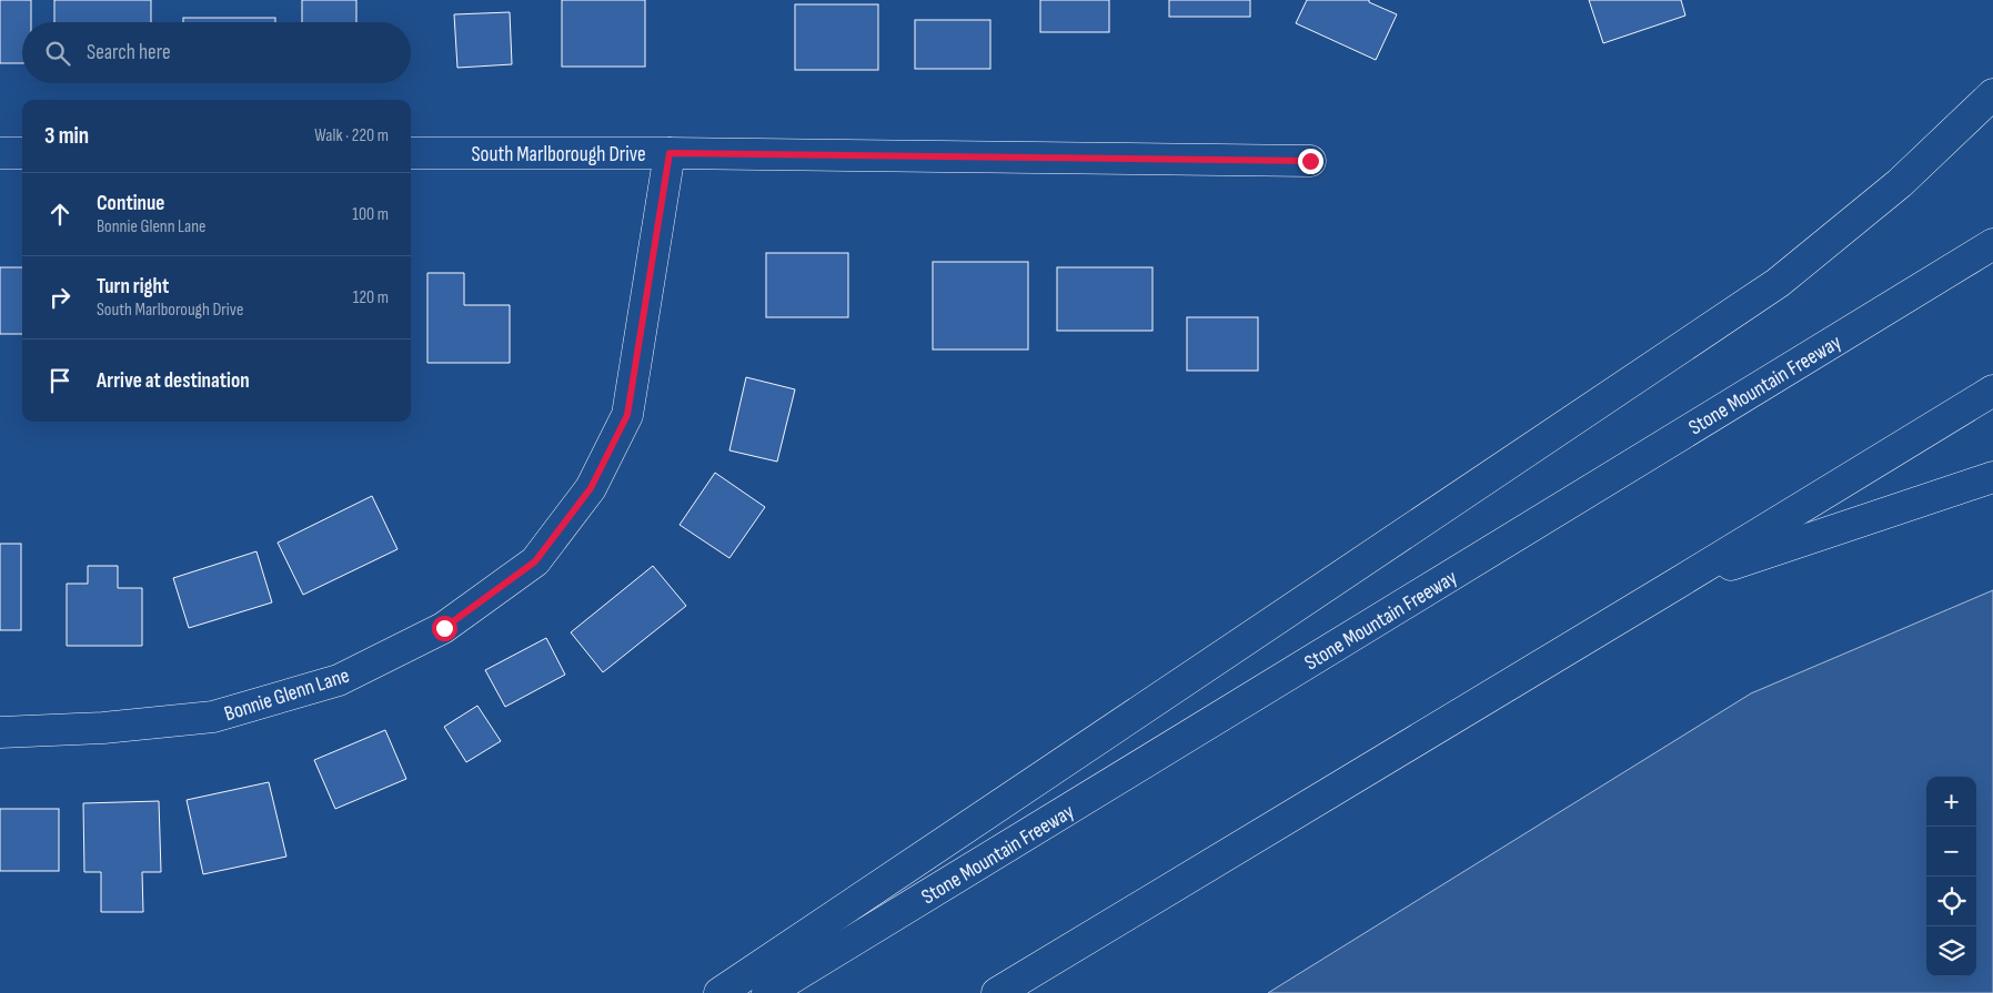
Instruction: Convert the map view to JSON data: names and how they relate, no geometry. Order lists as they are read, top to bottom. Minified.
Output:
{"streets":{"main road":["South Marlborough Drive","Stone Mountain Freeway","Bonnie Glenn Lane"]},"crossings":[["South Marlborough Drive","Bonnie Glenn Lane"]],"page":{"search":"Search here","heading":["3 min","Walk · 220 m"],"list":[["Continue","Bonnie Glenn Lane","100 m"],["Turn right","South Marlborough Drive","120 m"],"Arrive at destination"],"map_buttons":["+","−"]}}
